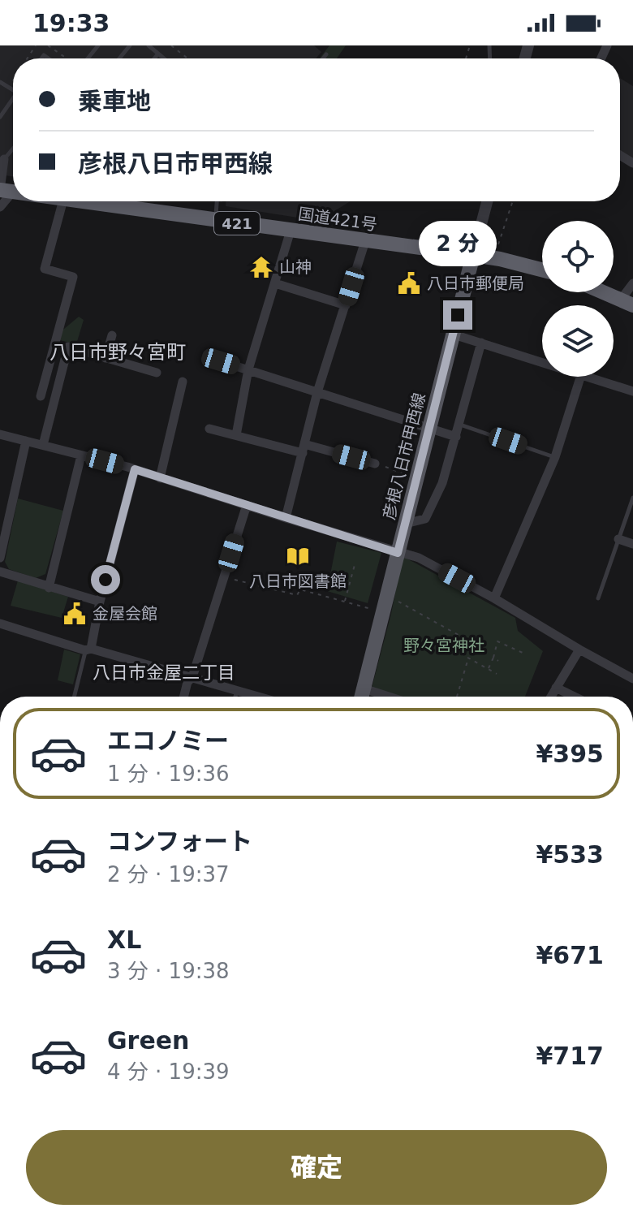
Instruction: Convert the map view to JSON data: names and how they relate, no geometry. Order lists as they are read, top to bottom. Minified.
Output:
{"streets":{"highway":["国道421号","421"],"main road":["彦根八日市甲西線"]},"crossings":[["国道421号","彦根八日市甲西線"]],"districts":["八日市野々宮町","八日市金屋二丁目"],"parks":["野々宮神社"],"places":{"temple":["山神"],"public building":["八日市郵便局","金屋会館"],"library":["八日市図書館"]},"page":{"status":"19:33","banner":["乗車地","彦根八日市甲西線"],"bubble":"2 分","list":[{"name":"エコノミー","note":"1 分 · 19:36","value":"¥395"},{"name":"コンフォート","note":"2 分 · 19:37","value":"¥533"},{"name":"XL","note":"3 分 · 19:38","value":"¥671"},{"name":"Green","note":"4 分 · 19:39","value":"¥717"}],"buttons":"確定"}}
